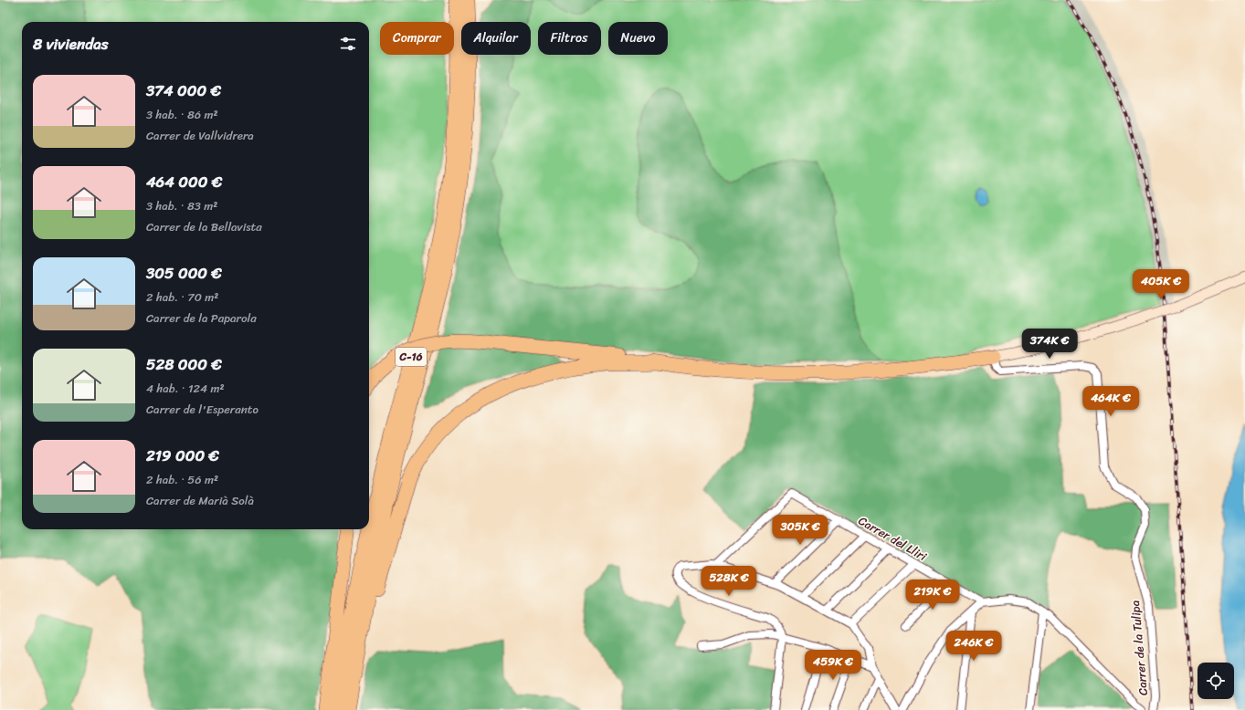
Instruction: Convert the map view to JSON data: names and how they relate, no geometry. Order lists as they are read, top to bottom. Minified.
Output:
{"streets":{"highway":["C-16"],"street":["Carrer del Lliri","Carrer de la Tulipa"]},"page":{"chip":["Comprar","Alquilar","Filtros","Nuevo"],"heading":"8 viviendas","list":[{"name":"374 000 €","note":"3 hab. · 86 m² · Carrer de Vallvidrera"},{"name":"464 000 €","note":"3 hab. · 83 m² · Carrer de la Bellavista"},{"name":"305 000 €","note":"2 hab. · 70 m² · Carrer de la Paparola"},{"name":"528 000 €","note":"4 hab. · 124 m² · Carrer de l'Esperanto"},{"name":"219 000 €","note":"2 hab. · 56 m² · Carrer de Marià Solà"}],"price":["405K €","374K €","464K €","305K €","528K €","219K €","246K €","459K €"]}}
